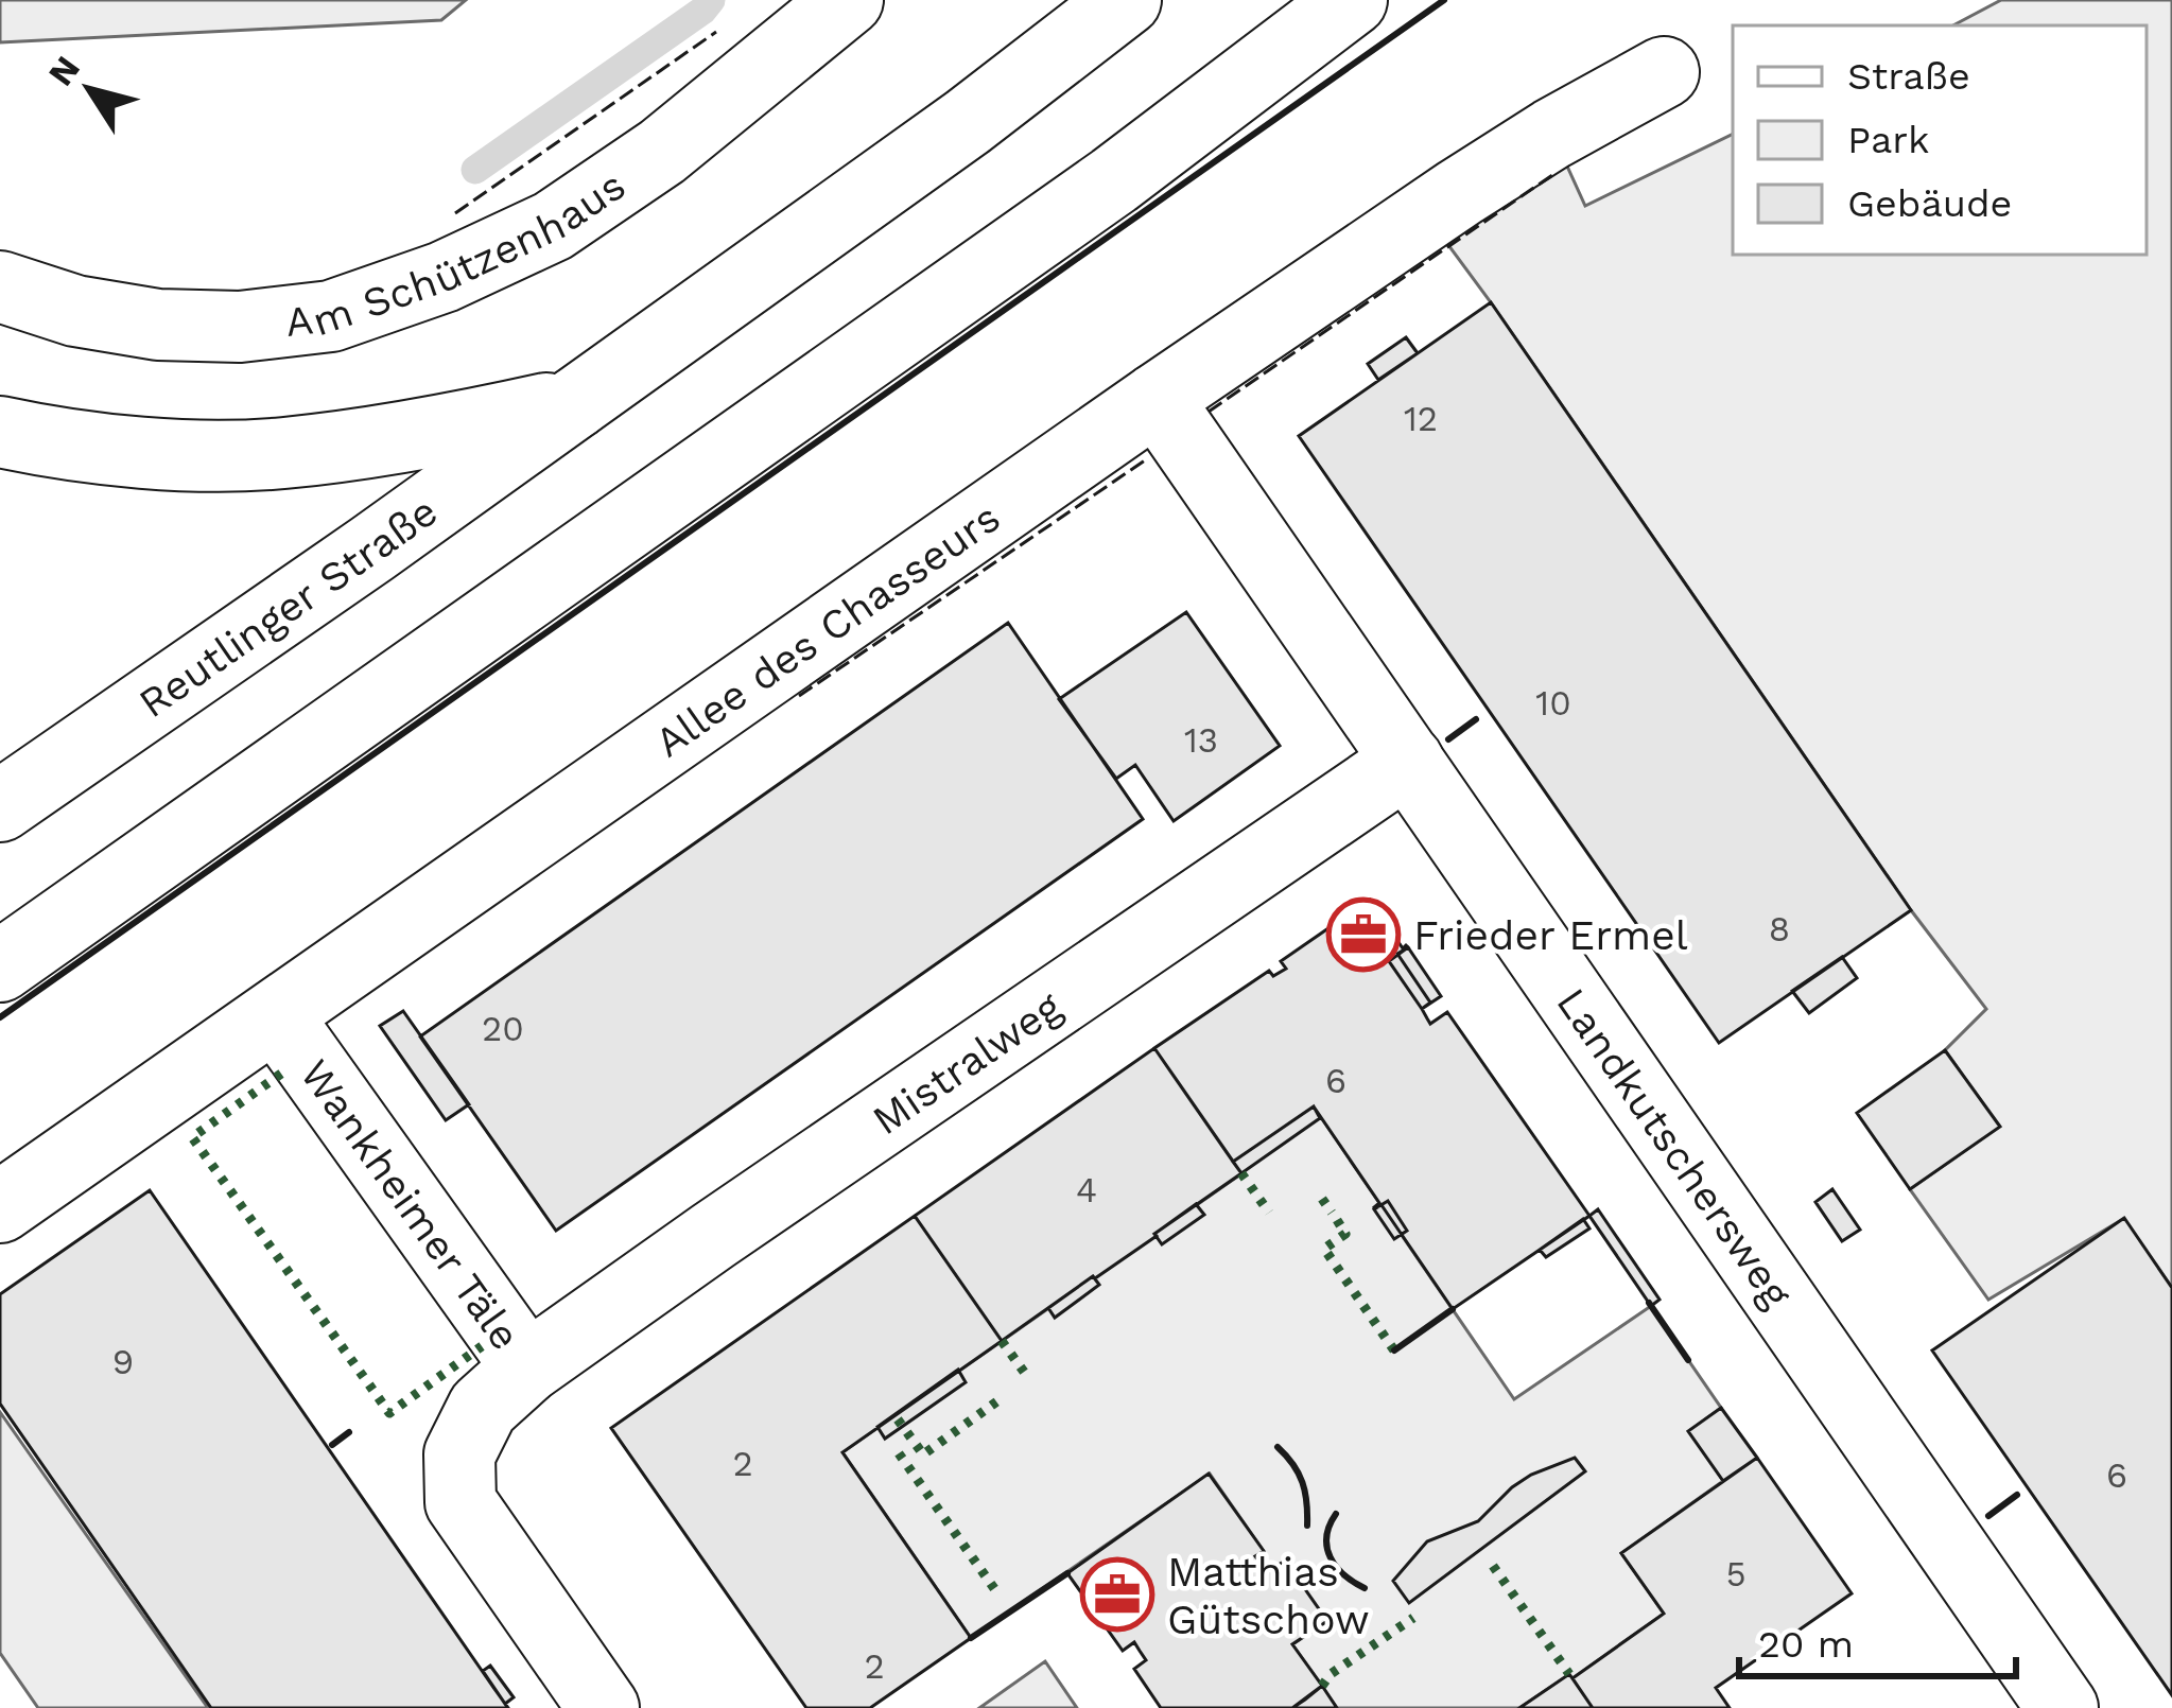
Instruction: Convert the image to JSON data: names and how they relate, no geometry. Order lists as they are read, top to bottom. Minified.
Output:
{"streets":{"main road":["Am Schützenhaus","Reutlinger Straße","Allee des Chasseurs","Mistralweg","Landkutschersweg","Wankheimer Täle"]},"crossings":[["Allee des Chasseurs","Landkutschersweg"],["Allee des Chasseurs","Wankheimer Täle"],["Mistralweg","Landkutschersweg"],["Mistralweg","Wankheimer Täle"]],"places":{"office":["Frieder Ermel","Matthias Gütschow"]},"house_numbers":["12","10","13","8","20","6","4","9","2","6","5","2"],"legend":["Straße","Park","Gebäude"],"scale_bar":"20 m","north":"top left"}
